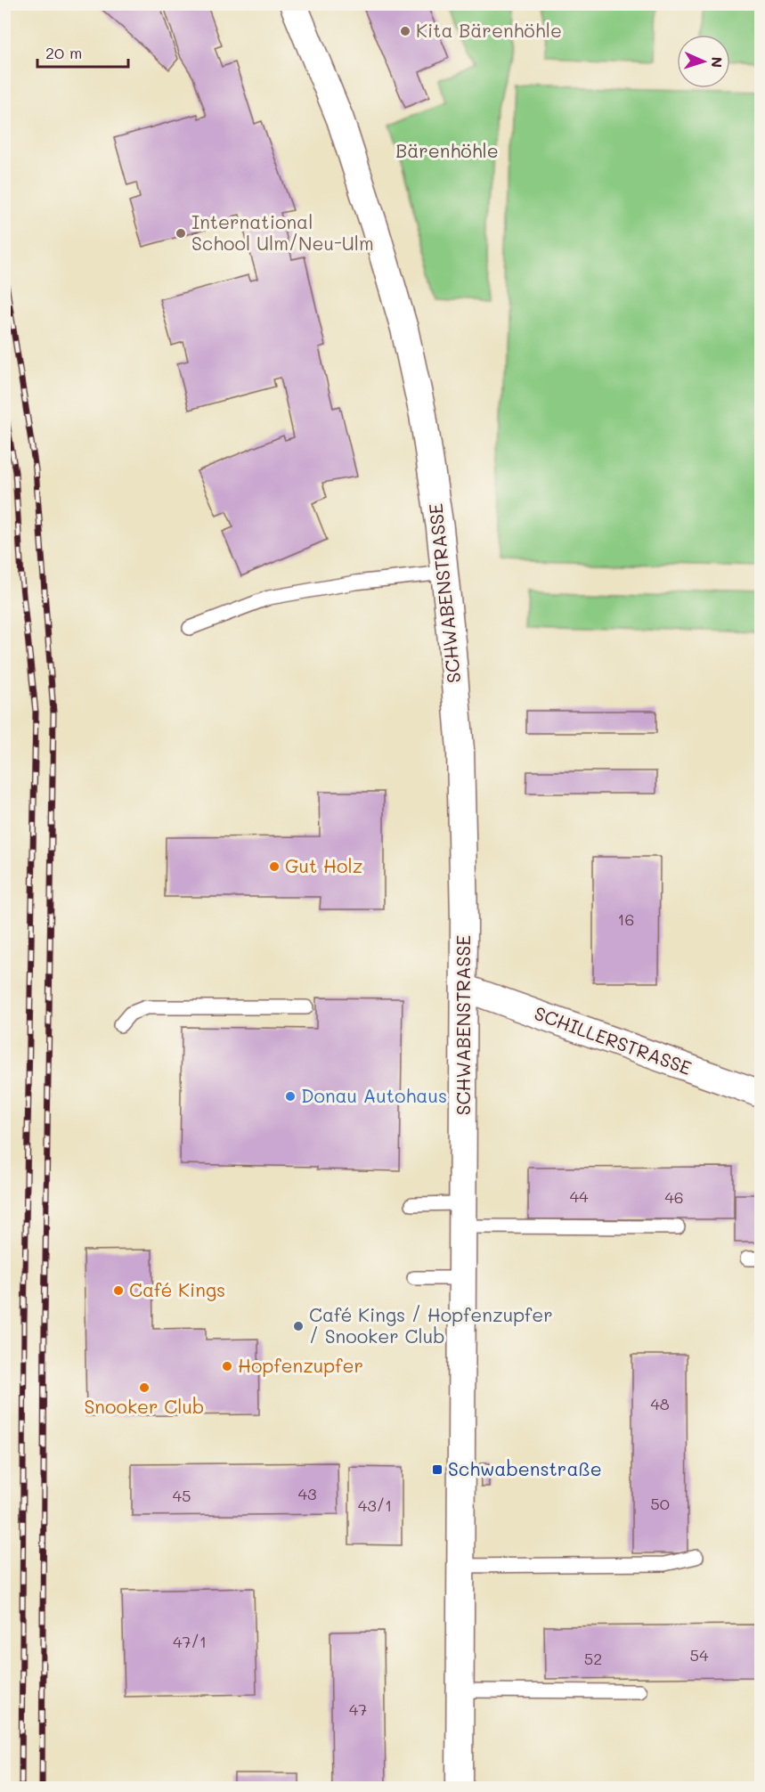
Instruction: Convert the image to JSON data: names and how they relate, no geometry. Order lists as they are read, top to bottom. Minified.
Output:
{"streets":{"street":["SCHWABENSTRASSE","SCHILLERSTRASSE"]},"crossings":[["SCHWABENSTRASSE","SCHILLERSTRASSE"]],"parks":["Bärenhöhle"],"places":{"other":["Kita Bärenhöhle","International School Ulm/Neu-Ulm","Gut Holz","Donau Autohaus","Café Kings","Café Kings / Hopfenzupfer / Snooker Club","Hopfenzupfer","Snooker Club"],"transit":["Schwabenstraße"]},"house_numbers":["16","44","46","48","43","45","50","43/1","47/1","54","52","47"],"scale_bar":"20 m","north":"right"}
